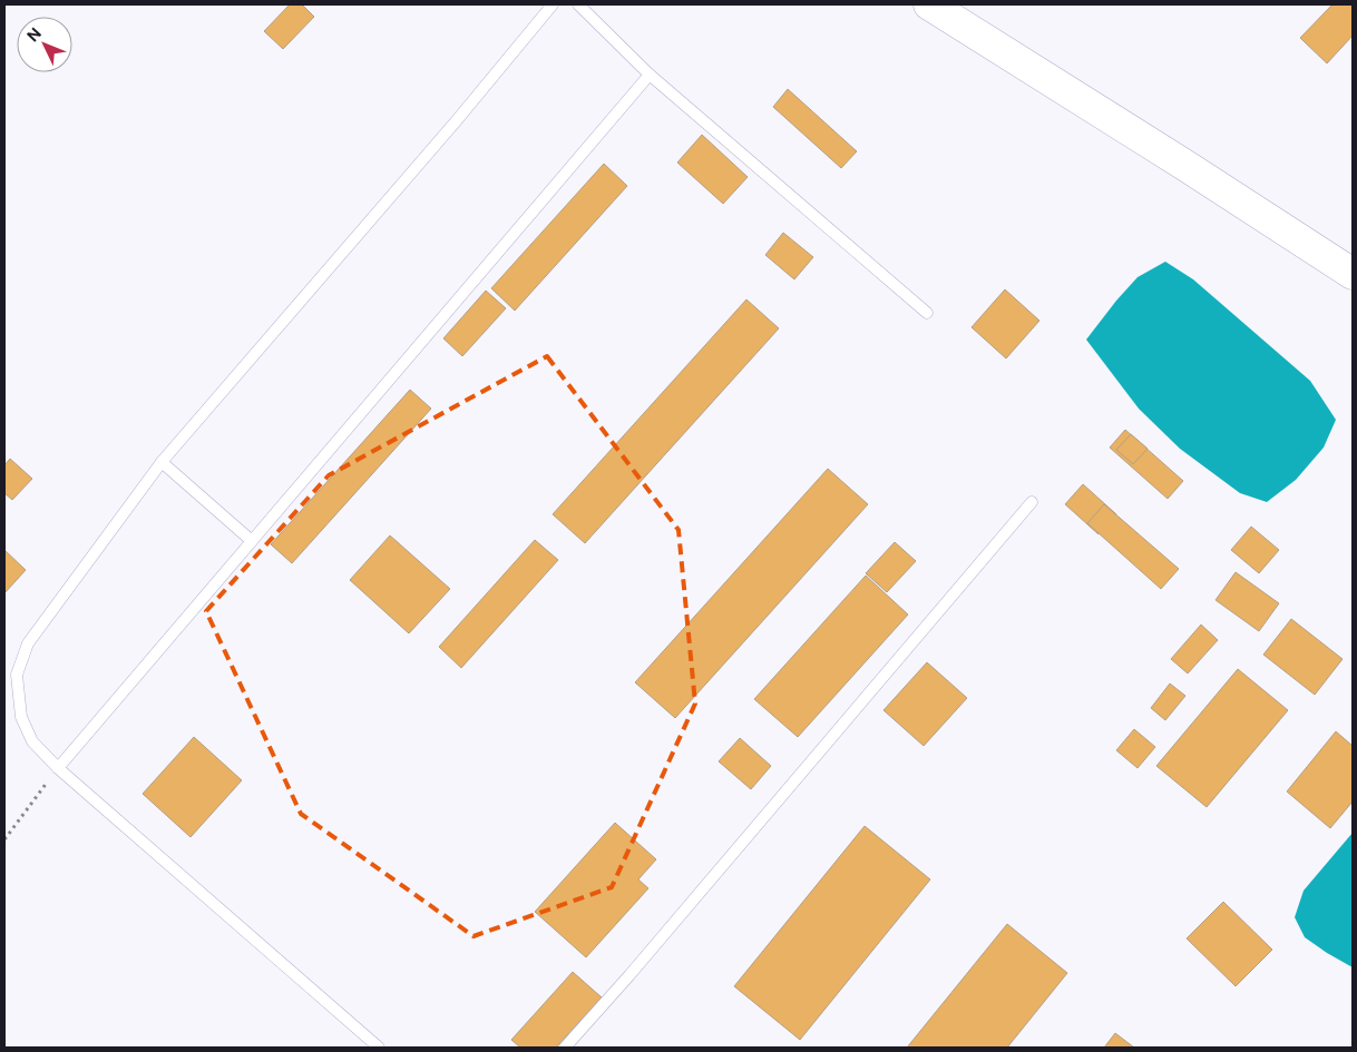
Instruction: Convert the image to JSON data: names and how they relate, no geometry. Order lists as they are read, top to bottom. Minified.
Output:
{"north":"top left"}
